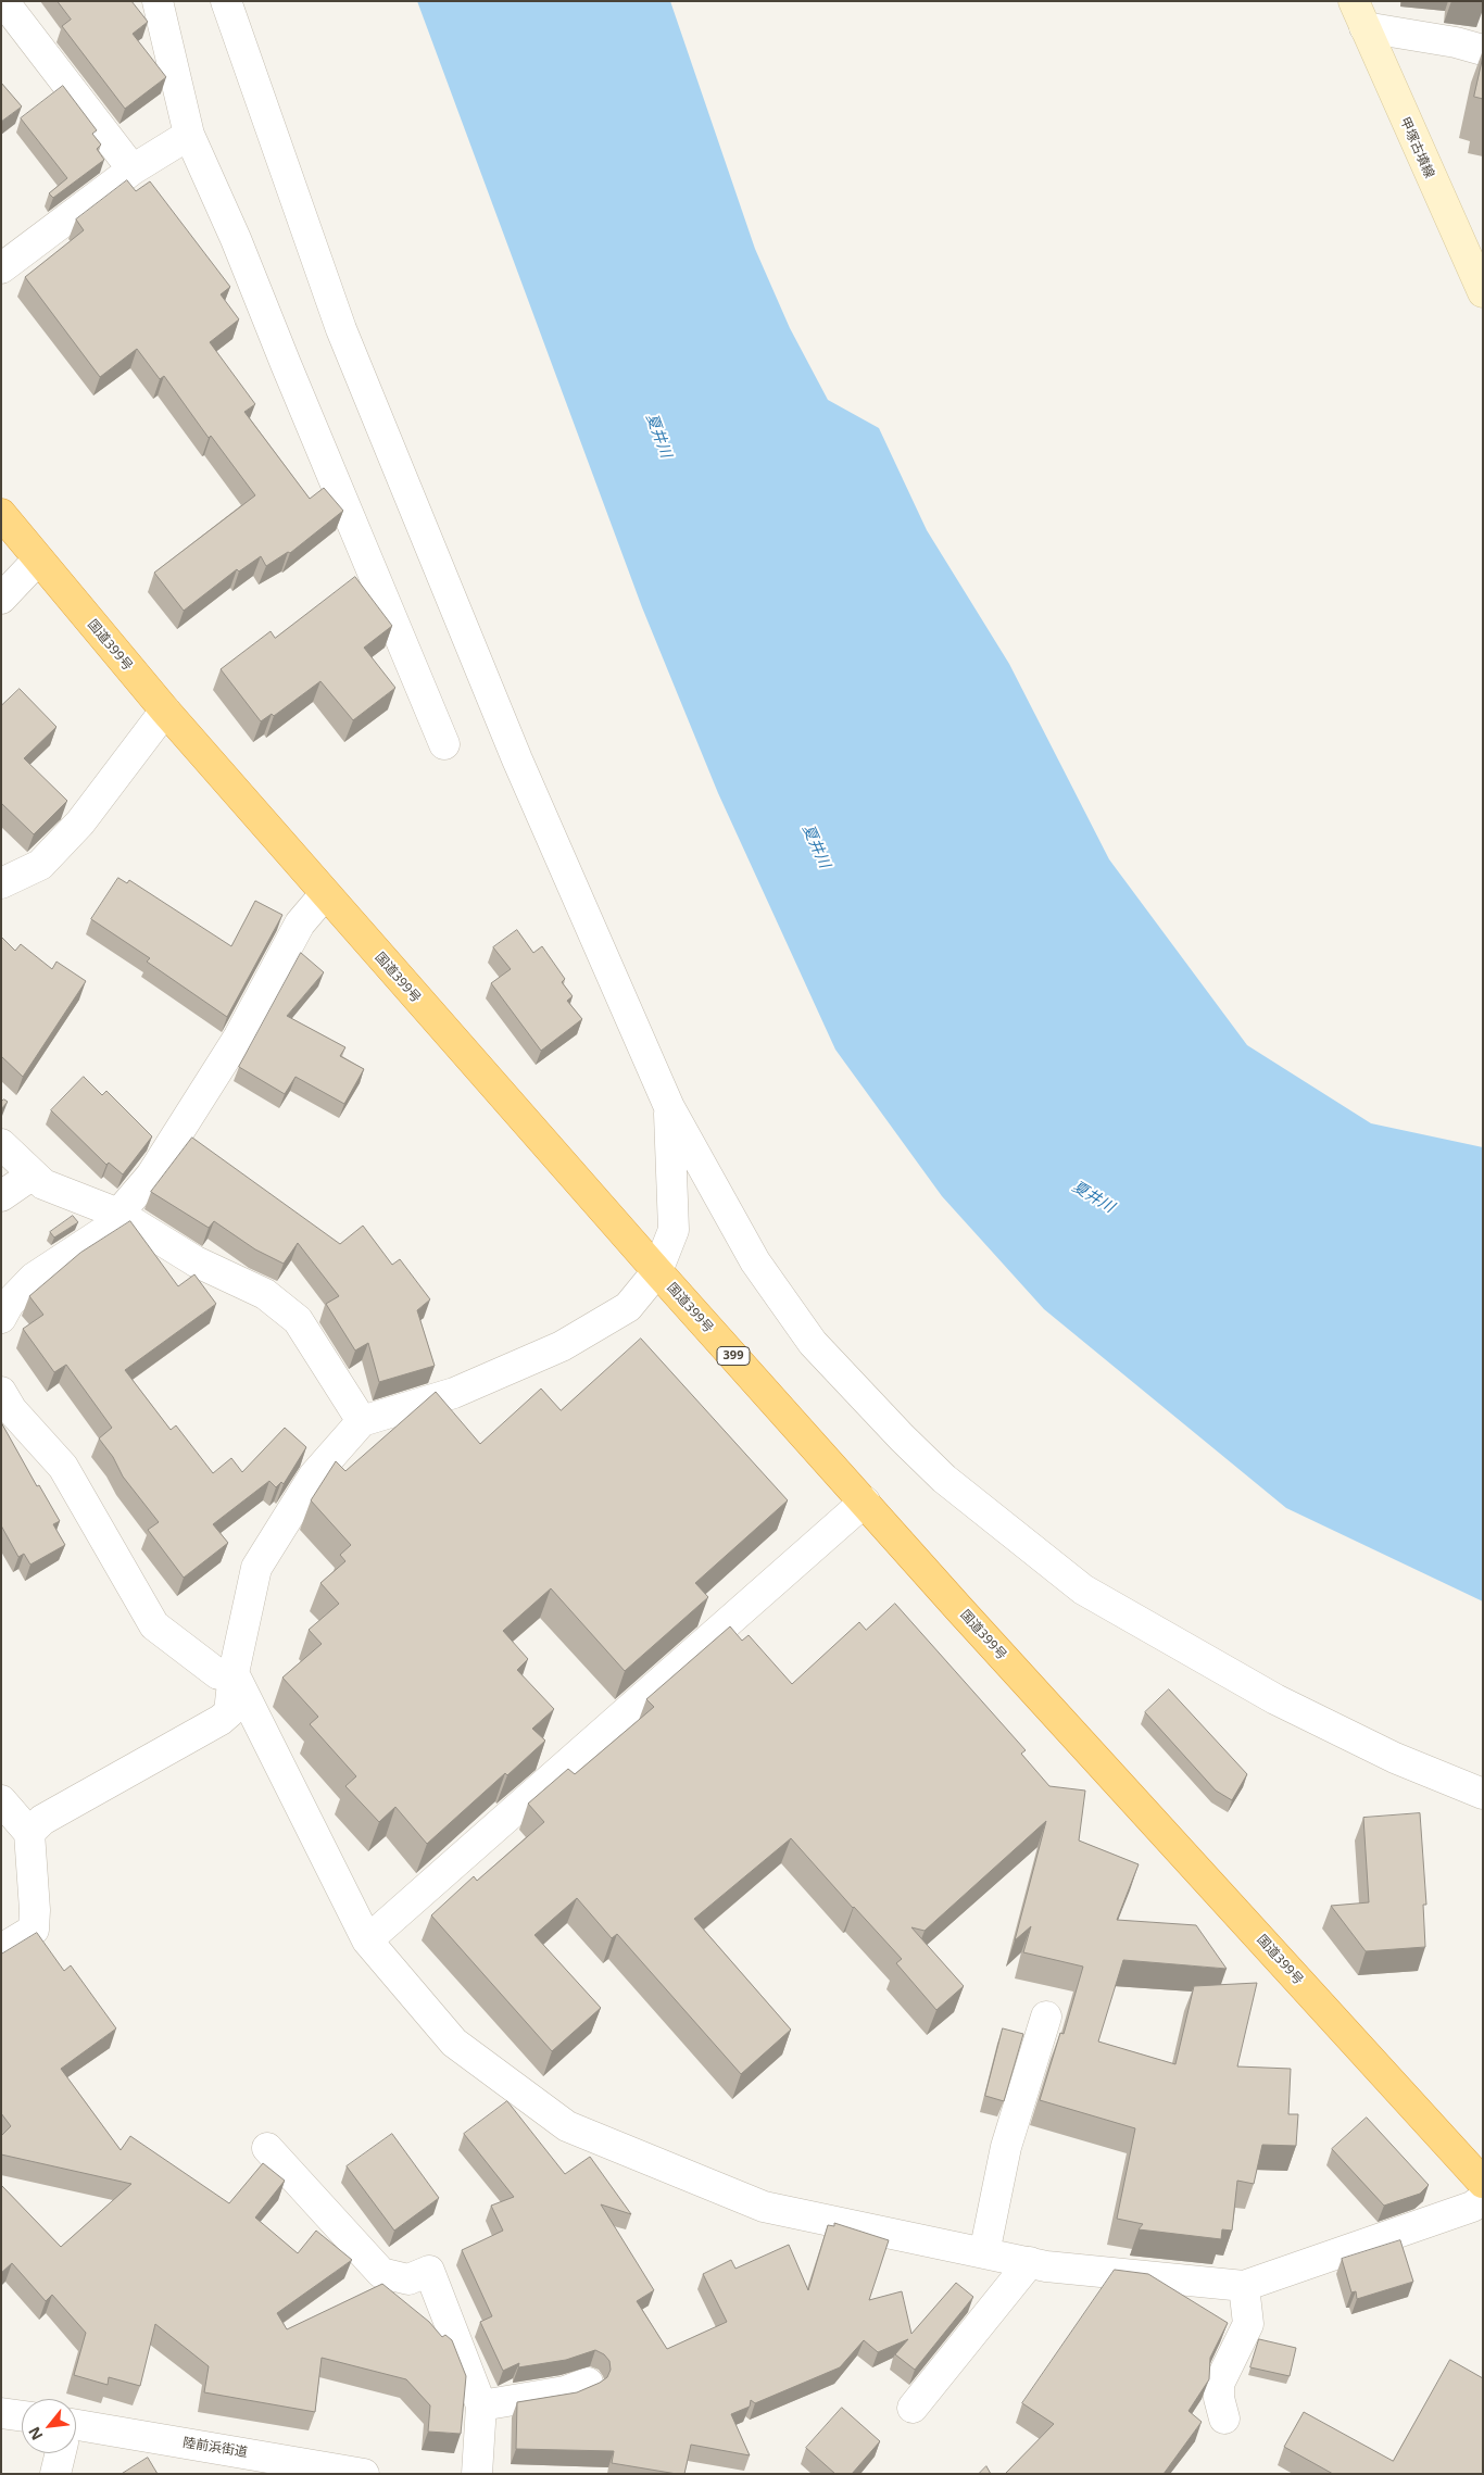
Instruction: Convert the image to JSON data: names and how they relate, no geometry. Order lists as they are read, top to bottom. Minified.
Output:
{"streets":{"highway":["国道399号","399"],"main road":["甲塚古墳線"],"street":["陸前浜街道"]},"water":["夏井川"],"north":"bottom left"}
